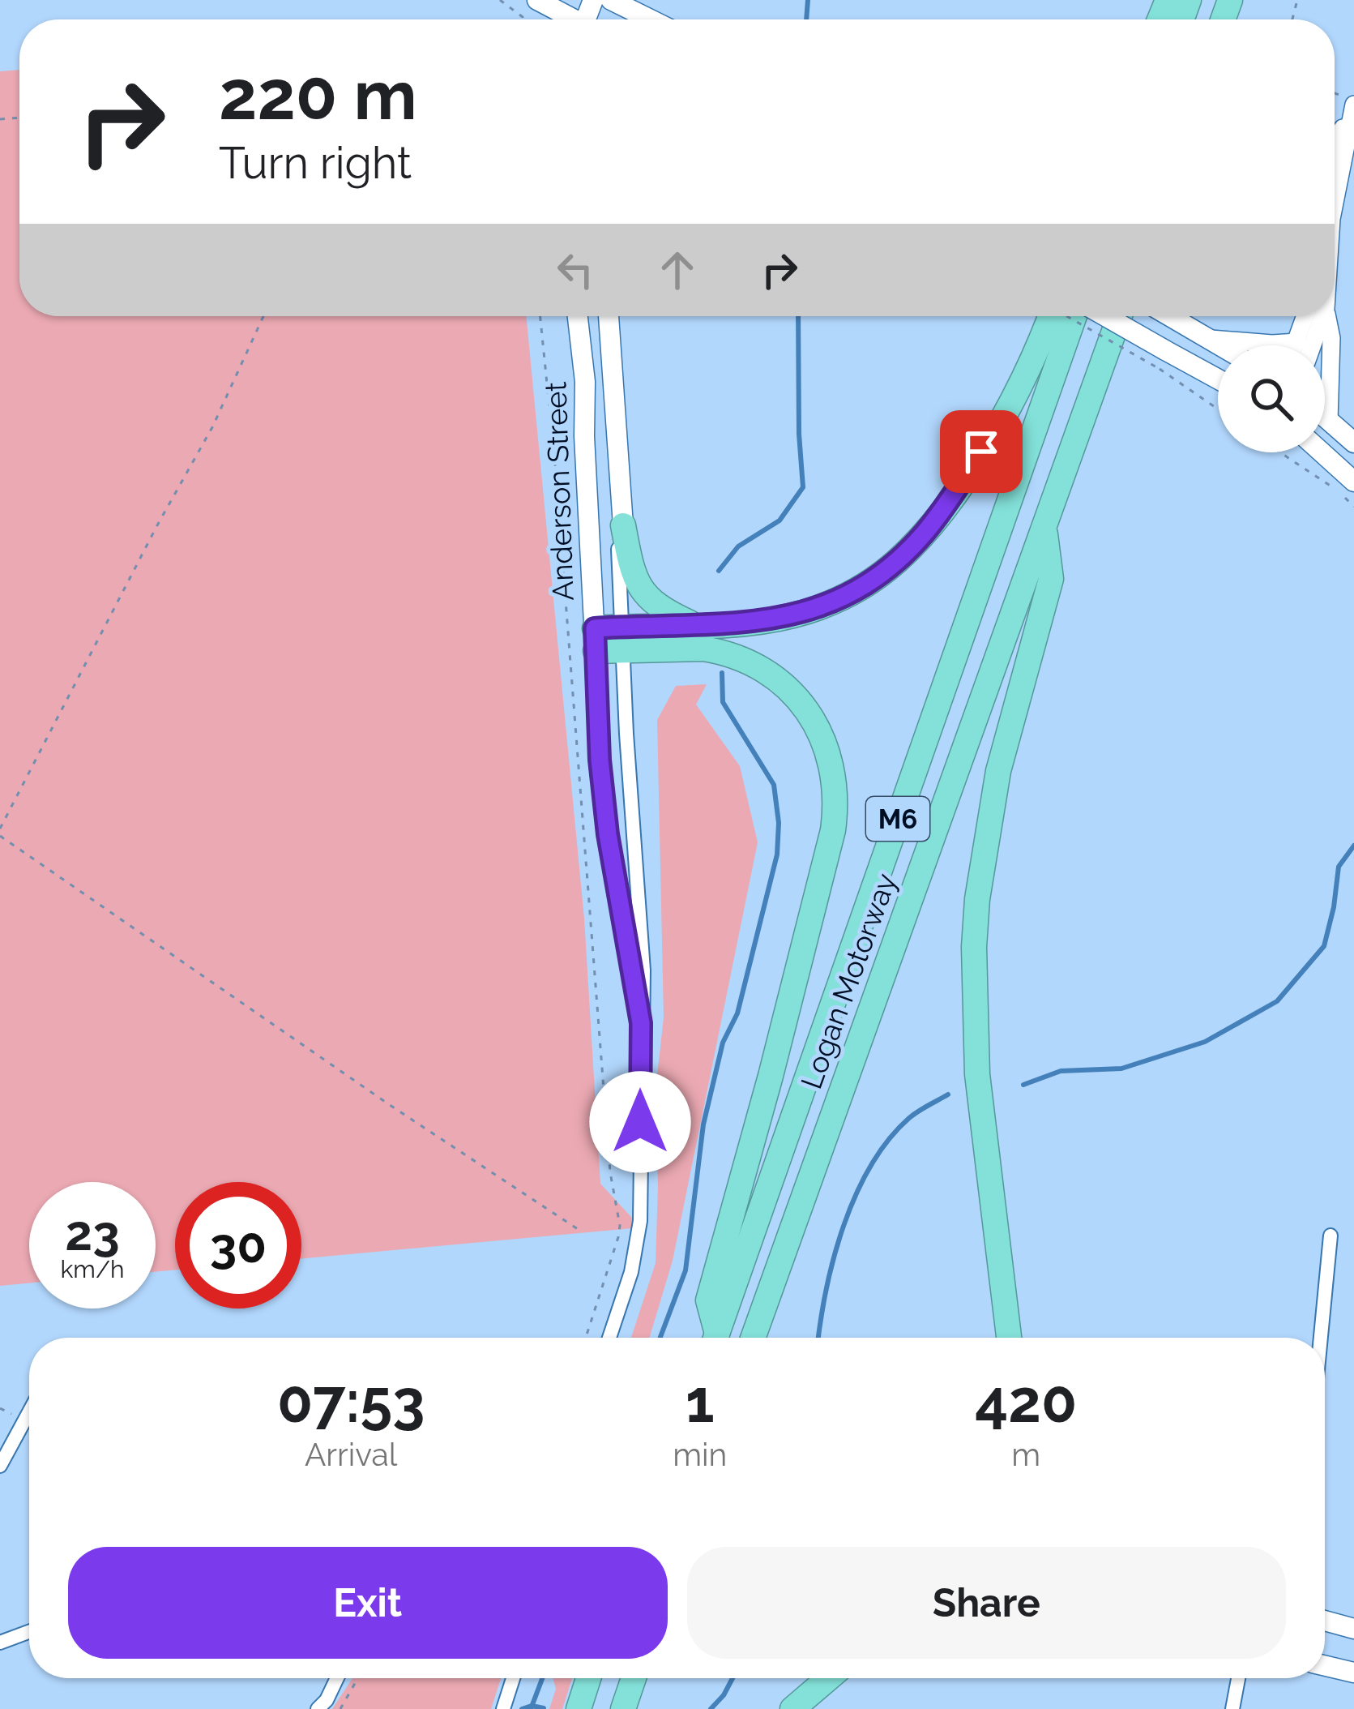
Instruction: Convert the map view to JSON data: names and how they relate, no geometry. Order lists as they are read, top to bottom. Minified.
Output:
{"streets":{"highway":["M6","Logan Motorway"],"main road":["Anderson Street"]},"page":{"turn":["220 m","Turn right"],"speed":"23 km/h","limit":"30","eta":["07:53","Arrival","1","min","420","m"],"buttons":["Exit","Share"]}}
